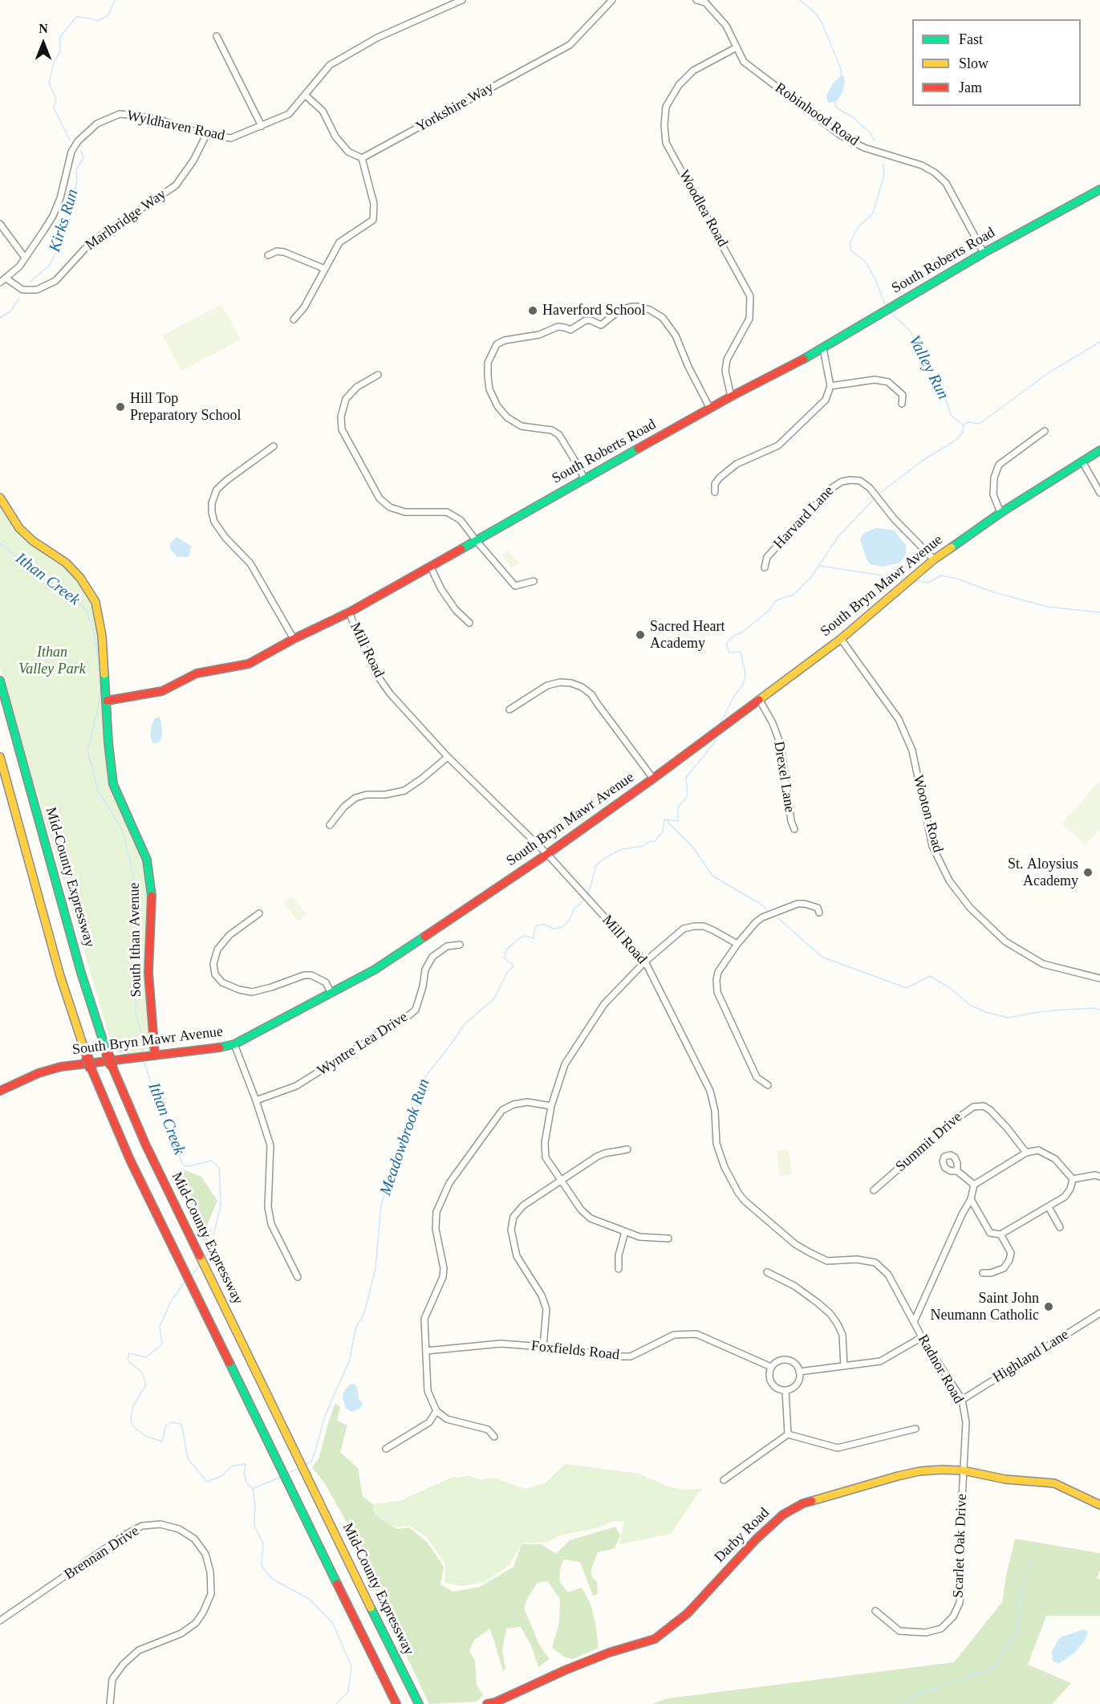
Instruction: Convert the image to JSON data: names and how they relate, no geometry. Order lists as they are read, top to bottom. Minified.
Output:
{"streets":{"main road":["South Roberts Road","South Bryn Mawr Avenue","Mid-County Expressway","South Ithan Avenue","Darby Road"],"street":["Yorkshire Way","Robinhood Road","Wyldhaven Road","Woodlea Road","Marlbridge Way","Harvard Lane","Mill Road","Drexel Lane","Wooton Road","Wyntre Lea Drive","Summit Drive","Foxfields Road","Highland Lane","Radnor Road","Scarlet Oak Drive","Brennan Drive"]},"crossings":[["Robinhood Road","Woodlea Road"],["Robinhood Road","South Roberts Road"],["Wyldhaven Road","Marlbridge Way"],["Woodlea Road","South Roberts Road"],["South Roberts Road","Mill Road"],["South Roberts Road","South Ithan Avenue"],["Harvard Lane","South Bryn Mawr Avenue"],["South Bryn Mawr Avenue","Mill Road"],["South Bryn Mawr Avenue","Drexel Lane"],["South Bryn Mawr Avenue","Wooton Road"],["South Bryn Mawr Avenue","South Ithan Avenue"],["Mill Road","Radnor Road"],["Highland Lane","Radnor Road"],["Radnor Road","Darby Road"],["Radnor Road","Scarlet Oak Drive"],["Darby Road","Scarlet Oak Drive"]],"water":["Kirks Run","Valley Run","Ithan Creek","Meadowbrook Run"],"parks":["Ithan Valley Park"],"places":["Haverford School","Hill Top Preparatory School","Sacred Heart Academy","St. Aloysius Academy","Saint John Neumann Catholic"],"legend":["Fast","Slow","Jam"],"north":"top"}
